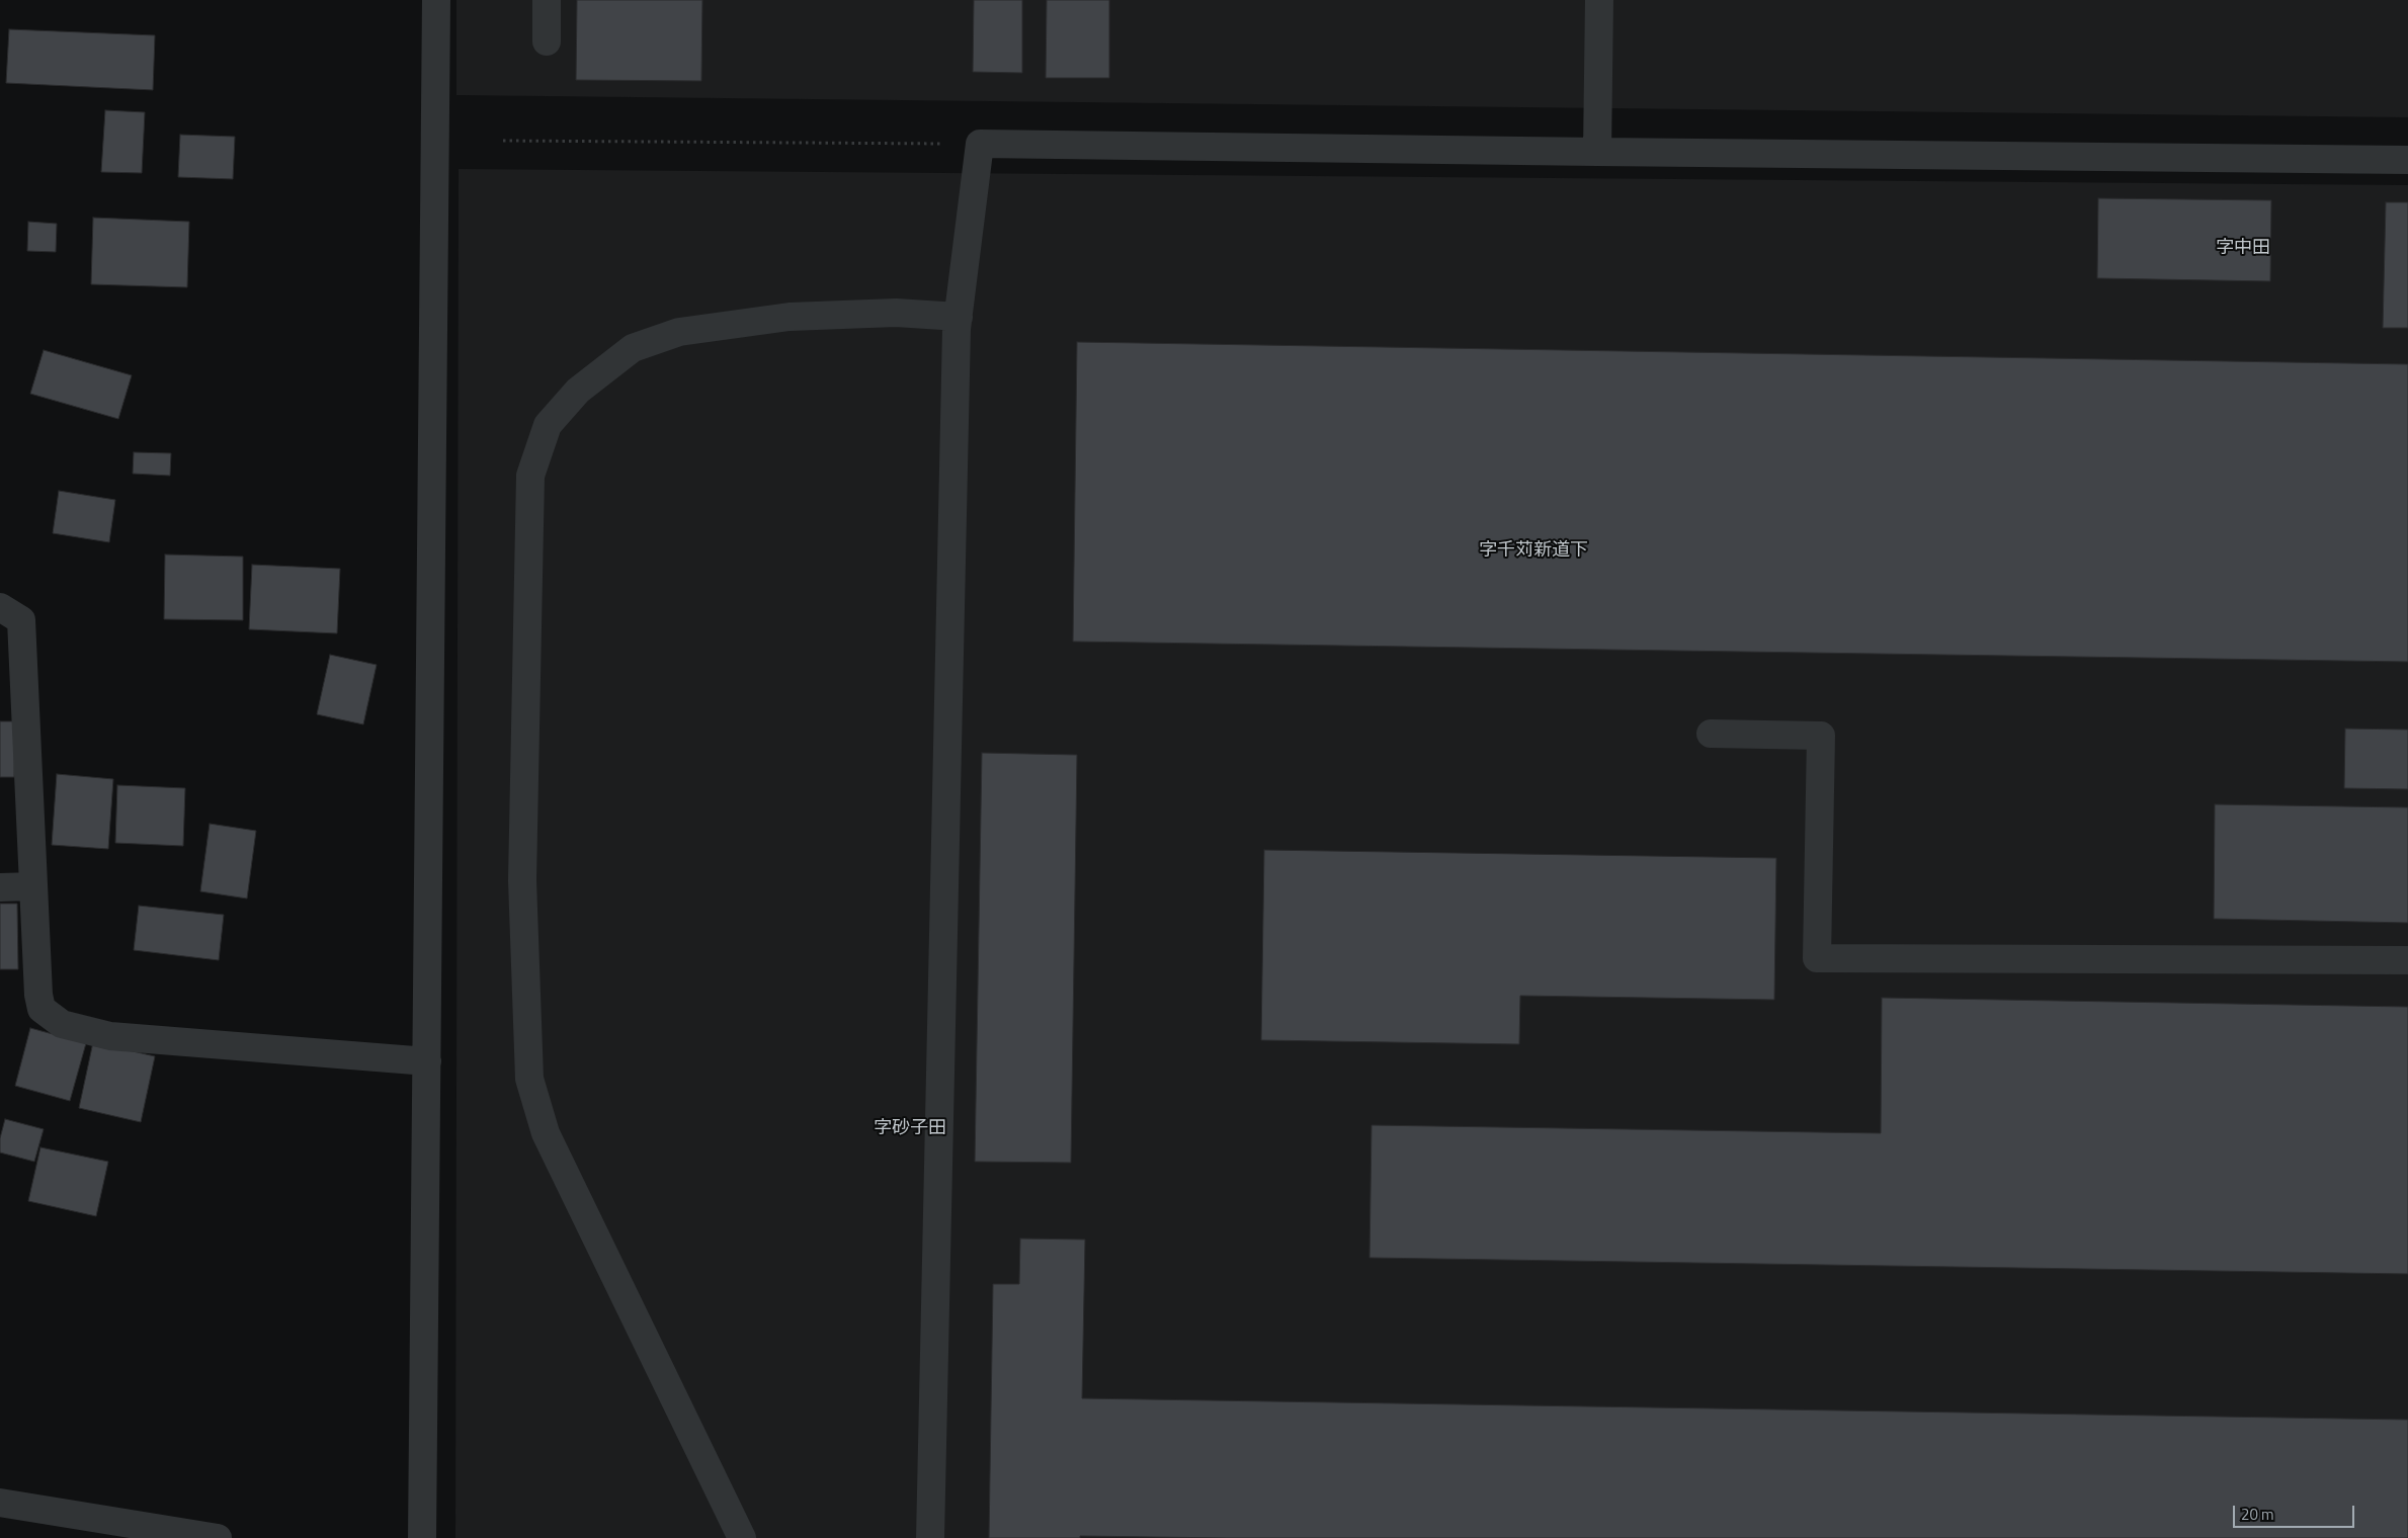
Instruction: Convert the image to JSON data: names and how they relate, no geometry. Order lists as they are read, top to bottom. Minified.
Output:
{"districts":["字中田","字千苅新道下","字砂子田"],"scale_bar":"20 m"}
